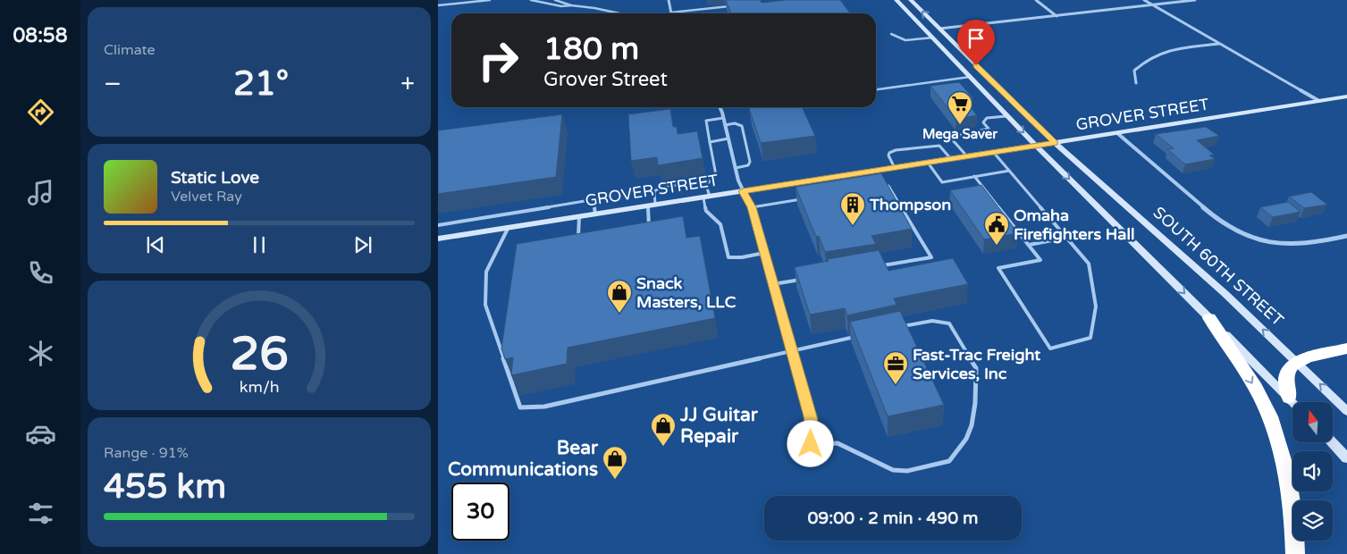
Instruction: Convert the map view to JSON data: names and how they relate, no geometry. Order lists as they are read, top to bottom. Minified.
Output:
{"streets":{"main road":["GROVER STREET","SOUTH 60TH STREET"]},"crossings":[["GROVER STREET","SOUTH 60TH STREET"]],"places":{"supermarket":["Mega Saver"],"building":["Thompson"],"public building":["Omaha Firefighters Hall"],"shop":["Snack Masters, LLC","JJ Guitar Repair","Bear Communications"],"office":["Fast-Trac Freight Services, Inc"]},"north":"top","page":{"tabs":"08:58","tile":["Climate",["Range · 91%","455 km"]],"turn":["180 m","Grover Street"],"heat":["−","21°","+"],"song":["Static Love","Velvet Ray"],"limit":"30","trip":"09:00 · 2 min · 490 m","gauge":["26","km/h"]}}
